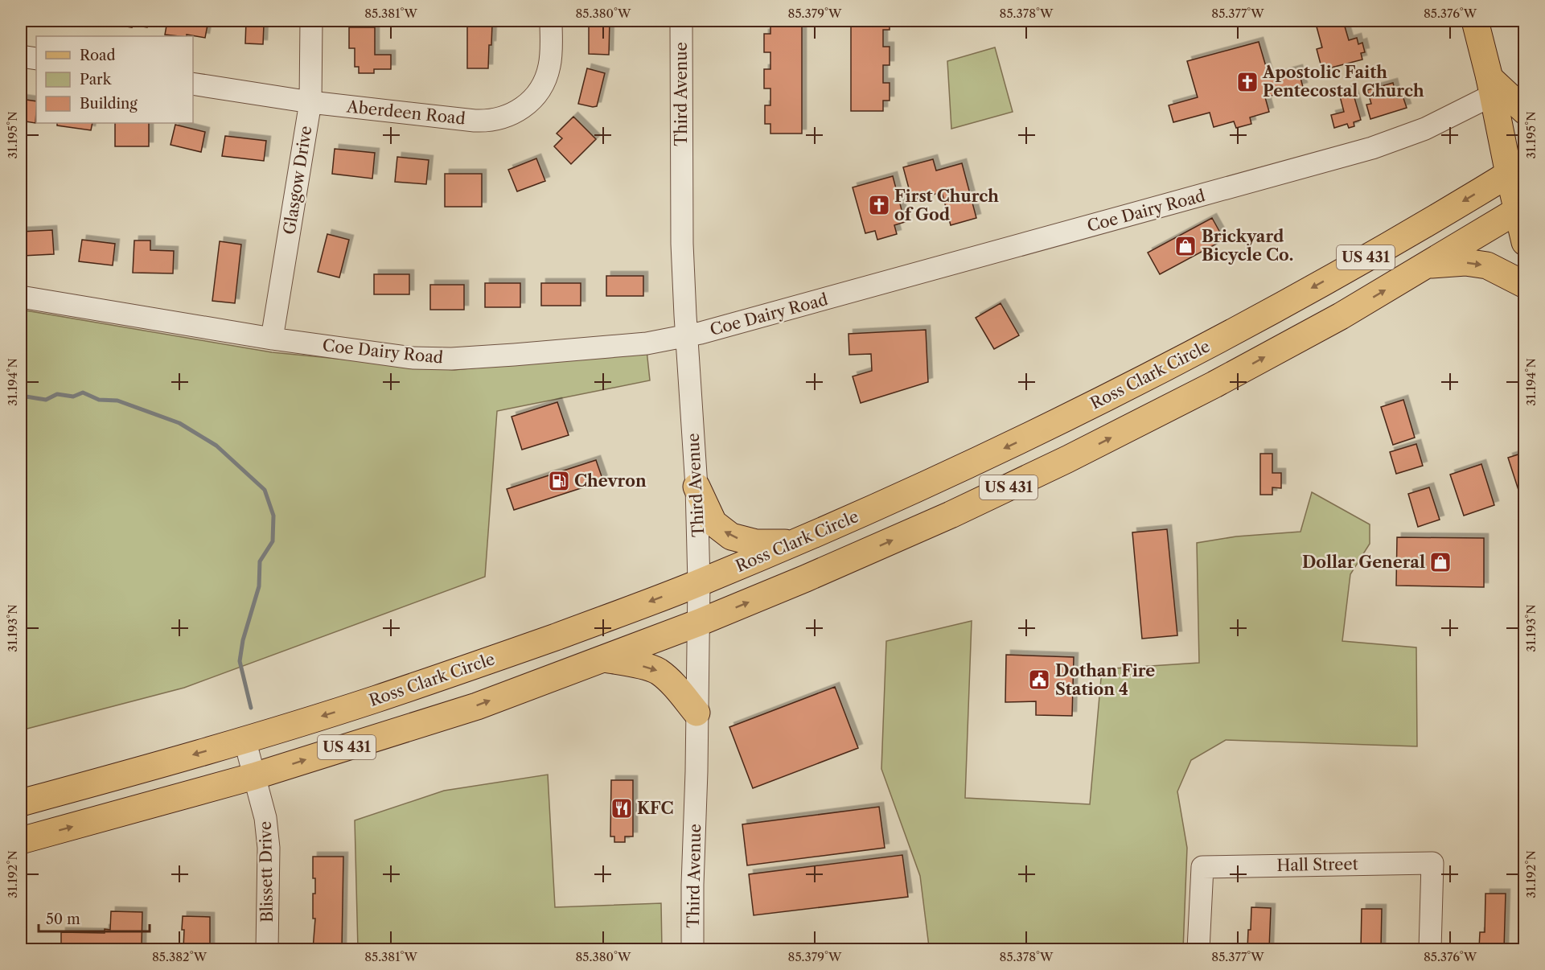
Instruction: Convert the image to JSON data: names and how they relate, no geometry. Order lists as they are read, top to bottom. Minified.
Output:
{"streets":{"main road":["US 431","Ross Clark Circle"],"street":["Third Avenue","Aberdeen Road","Glasgow Drive","Coe Dairy Road","Hall Street","Blissett Drive"]},"crossings":[["Third Avenue","Coe Dairy Road"],["Third Avenue","US 431"],["Third Avenue","Ross Clark Circle"],["Aberdeen Road","Glasgow Drive"],["Glasgow Drive","Coe Dairy Road"],["US 431","Blissett Drive"],["Ross Clark Circle","Blissett Drive"]],"places":{"church":["Apostolic Faith Pentecostal Church","First Church of God"],"shop":["Brickyard Bicycle Co.","Dollar General"],"fuel station":["Chevron"],"public building":["Dothan Fire Station 4"],"restaurant":["KFC"]},"legend":["Road","Park","Building"],"scale_bar":"50 m","coordinates":["85.381°W","85.380°W","85.379°W","85.378°W","85.377°W","85.376°W","31.195°N","31.194°N","31.193°N","31.192°N","85.382°W"]}
